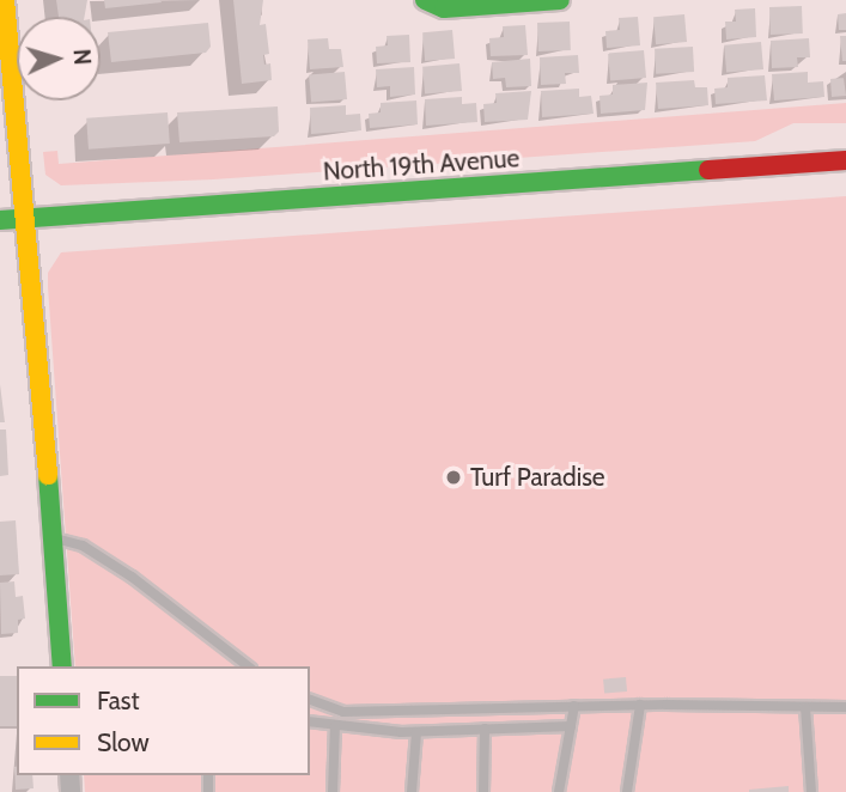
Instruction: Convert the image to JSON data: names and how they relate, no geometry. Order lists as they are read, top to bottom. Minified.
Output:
{"streets":{"main road":["North 19th Avenue"]},"places":["Turf Paradise"],"legend":["Fast","Slow"],"north":"right"}
